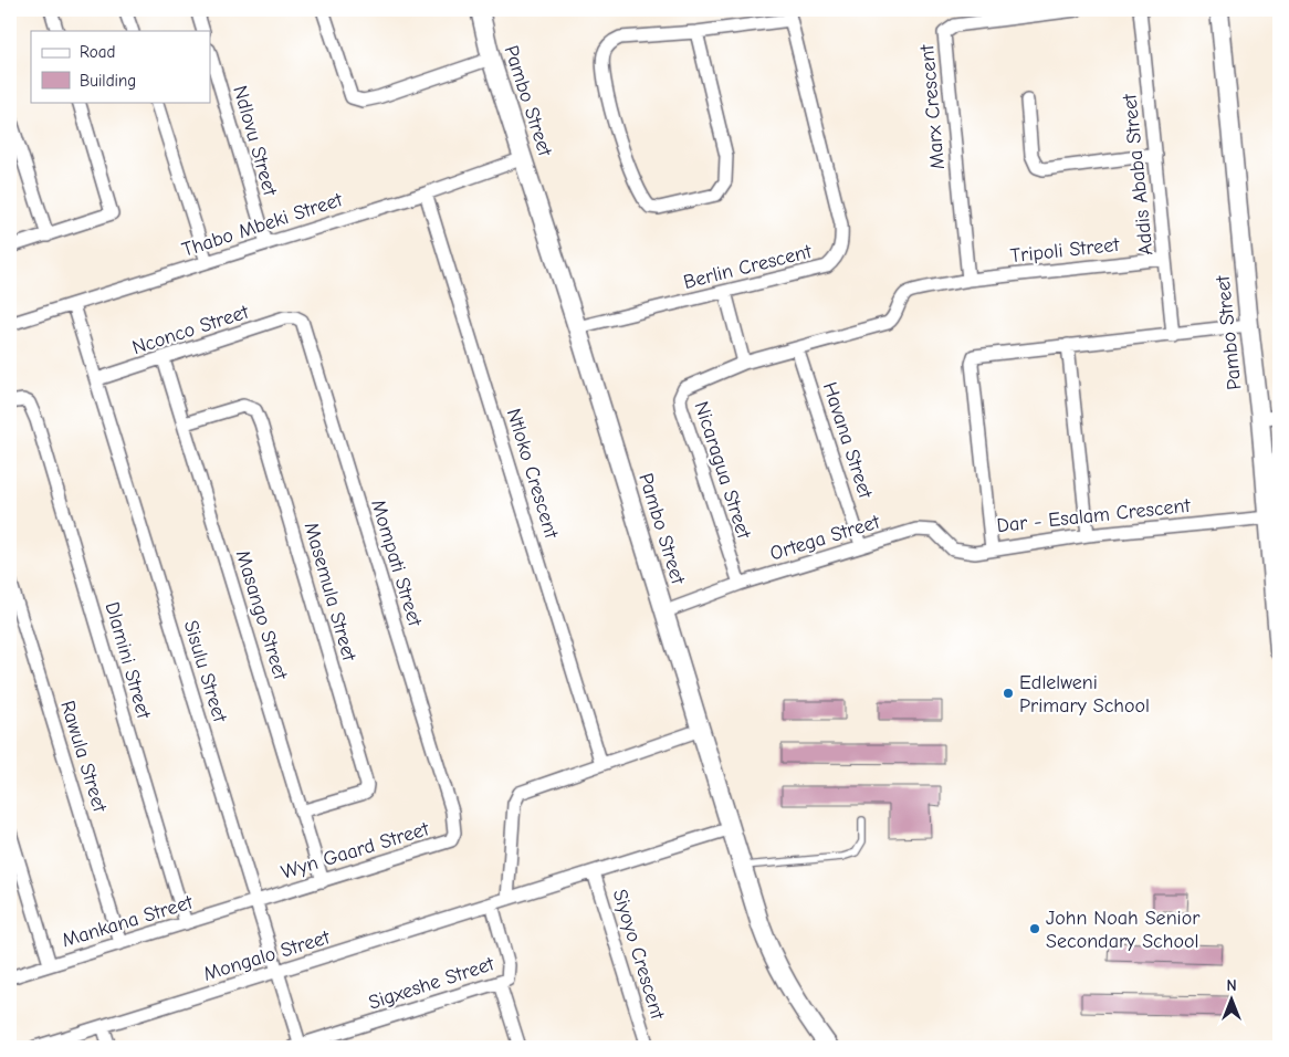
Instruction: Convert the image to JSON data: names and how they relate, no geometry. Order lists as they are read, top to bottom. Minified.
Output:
{"streets":{"street":["Pambo Street","Marx Crescent","Ndlovu Street","Addis Ababa Street","Thabo Mbeki Street","Tripoli Street","Berlin Crescent","Nconco Street","Havana Street","Nicaragua Street","Ntloko Crescent","Dar - Esalam Crescent","Ortega Street","Mompati Street","Masemula Street","Masango Street","Dlamini Street","Sisulu Street","Rawula Street","Wyn Gaard Street","Mankana Street","Siyoyo Crescent","Mongalo Street","Sigxeshe Street"]},"crossings":[["Pambo Street","Thabo Mbeki Street"],["Pambo Street","Berlin Crescent"],["Pambo Street","Dar - Esalam Crescent"],["Pambo Street","Ortega Street"],["Pambo Street","Siyoyo Crescent"],["Marx Crescent","Tripoli Street"],["Ndlovu Street","Thabo Mbeki Street"],["Addis Ababa Street","Tripoli Street"],["Addis Ababa Street","Dar - Esalam Crescent"],["Thabo Mbeki Street","Ntloko Crescent"],["Thabo Mbeki Street","Sisulu Street"],["Tripoli Street","Havana Street"],["Tripoli Street","Nicaragua Street"],["Nconco Street","Mompati Street"],["Nconco Street","Masango Street"],["Nconco Street","Sisulu Street"],["Havana Street","Nicaragua Street"],["Havana Street","Ortega Street"],["Nicaragua Street","Ortega Street"],["Dar - Esalam Crescent","Ortega Street"],["Mompati Street","Wyn Gaard Street"],["Masemula Street","Masango Street"],["Masango Street","Wyn Gaard Street"],["Dlamini Street","Mankana Street"],["Sisulu Street","Wyn Gaard Street"],["Sisulu Street","Mankana Street"],["Sisulu Street","Mongalo Street"],["Sisulu Street","Sigxeshe Street"],["Rawula Street","Mankana Street"],["Wyn Gaard Street","Mankana Street"],["Siyoyo Crescent","Mongalo Street"],["Mongalo Street","Sigxeshe Street"]],"places":["Edlelweni Primary School","John Noah Senior Secondary School"],"legend":["Road","Building"],"north":"top"}
